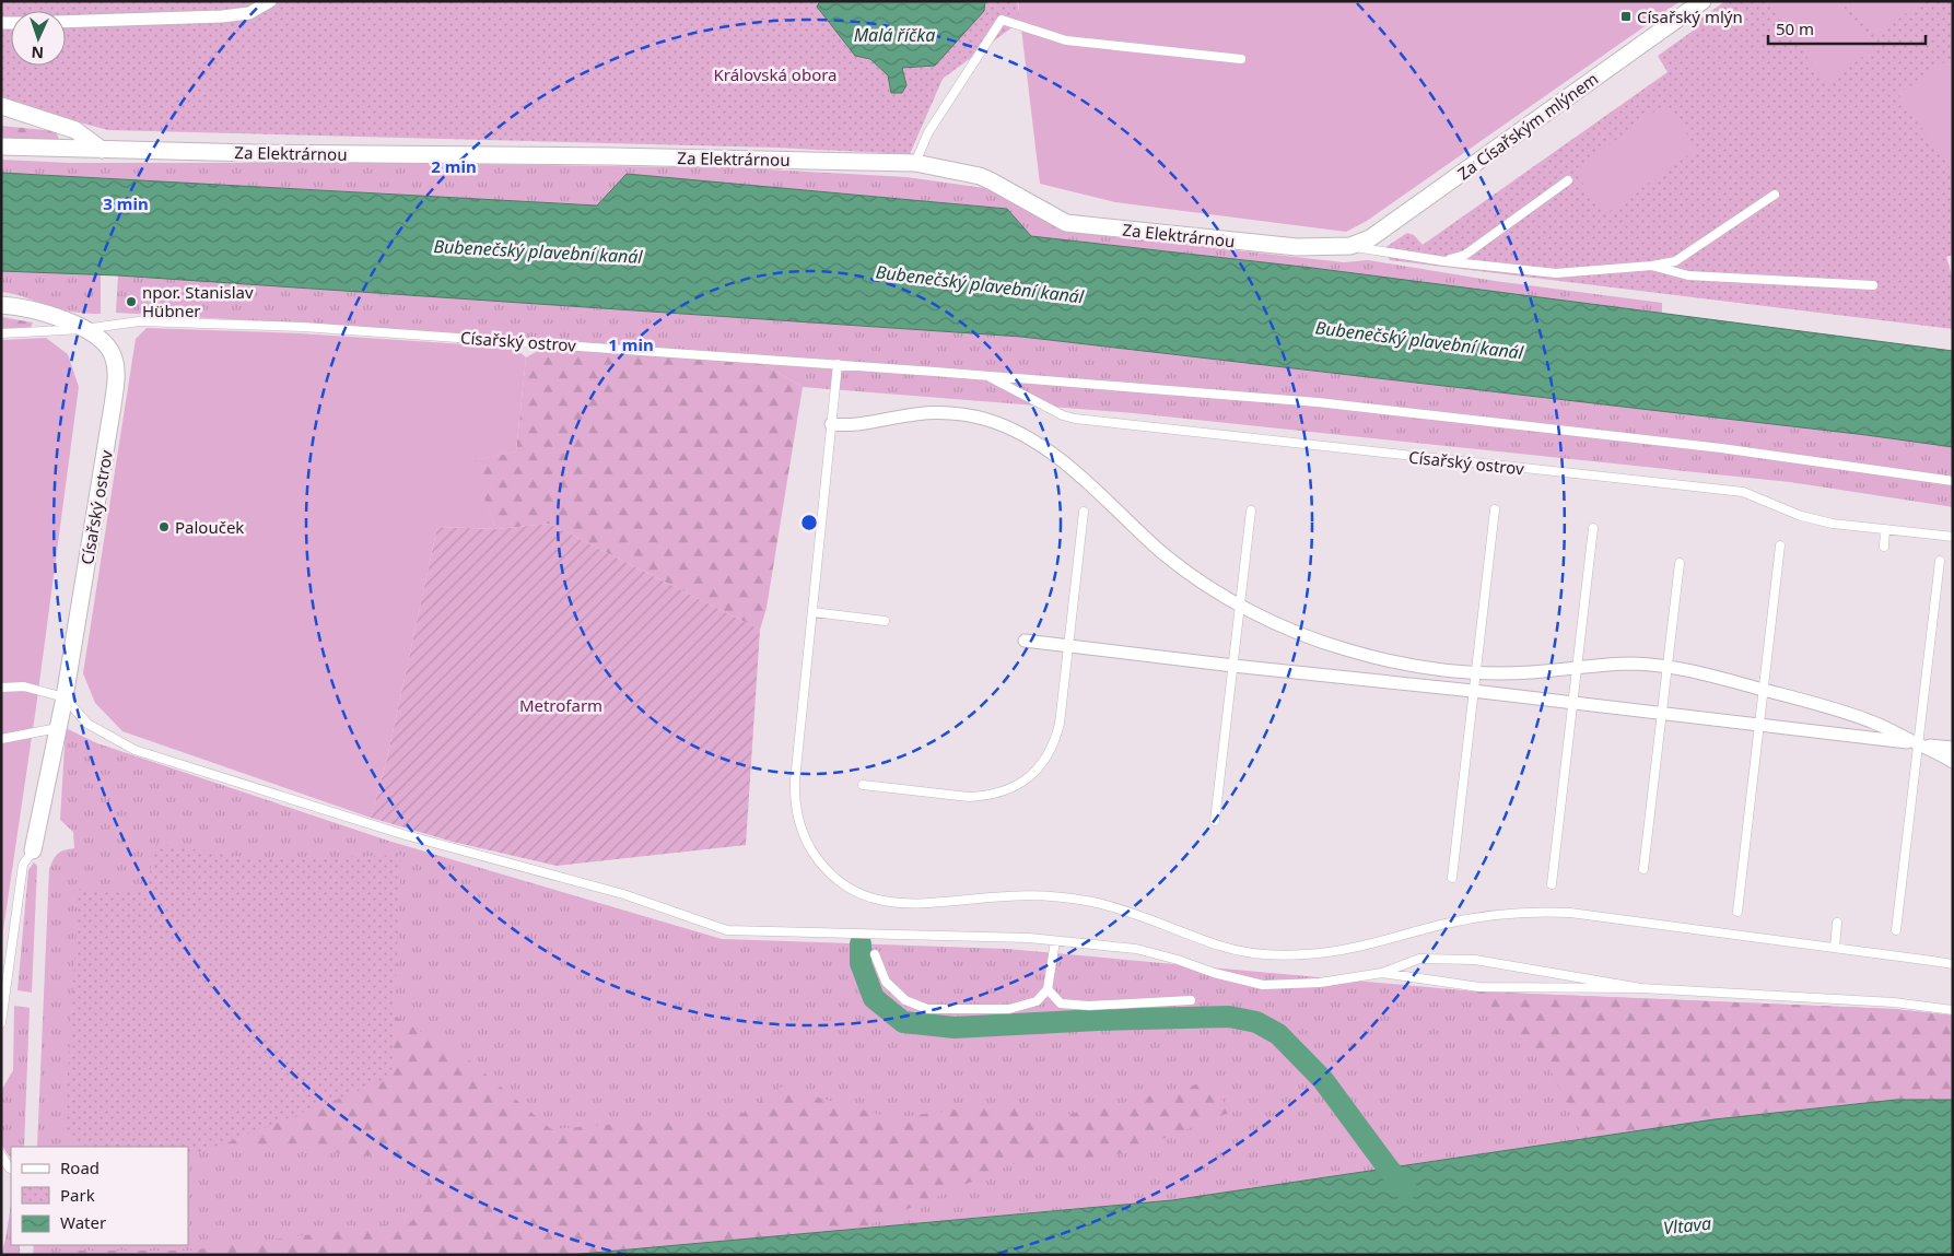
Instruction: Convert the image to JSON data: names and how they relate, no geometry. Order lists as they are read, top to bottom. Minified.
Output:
{"streets":{"street":["Za Císařským mlýnem","Za Elektrárnou","Císařský ostrov"]},"crossings":[["Za Císařským mlýnem","Za Elektrárnou"]],"water":["Malá říčka","Bubenečský plavební kanál","Vltava"],"parks":["Královská obora","Metrofarm"],"places":{"transit":["Císařský mlýn"],"other":["npor. Stanislav Hübner","Palouček"]},"legend":["Road","Park","Water"],"scale_bar":"50 m","north":"bottom","rings":["2 min","3 min","1 min"]}
